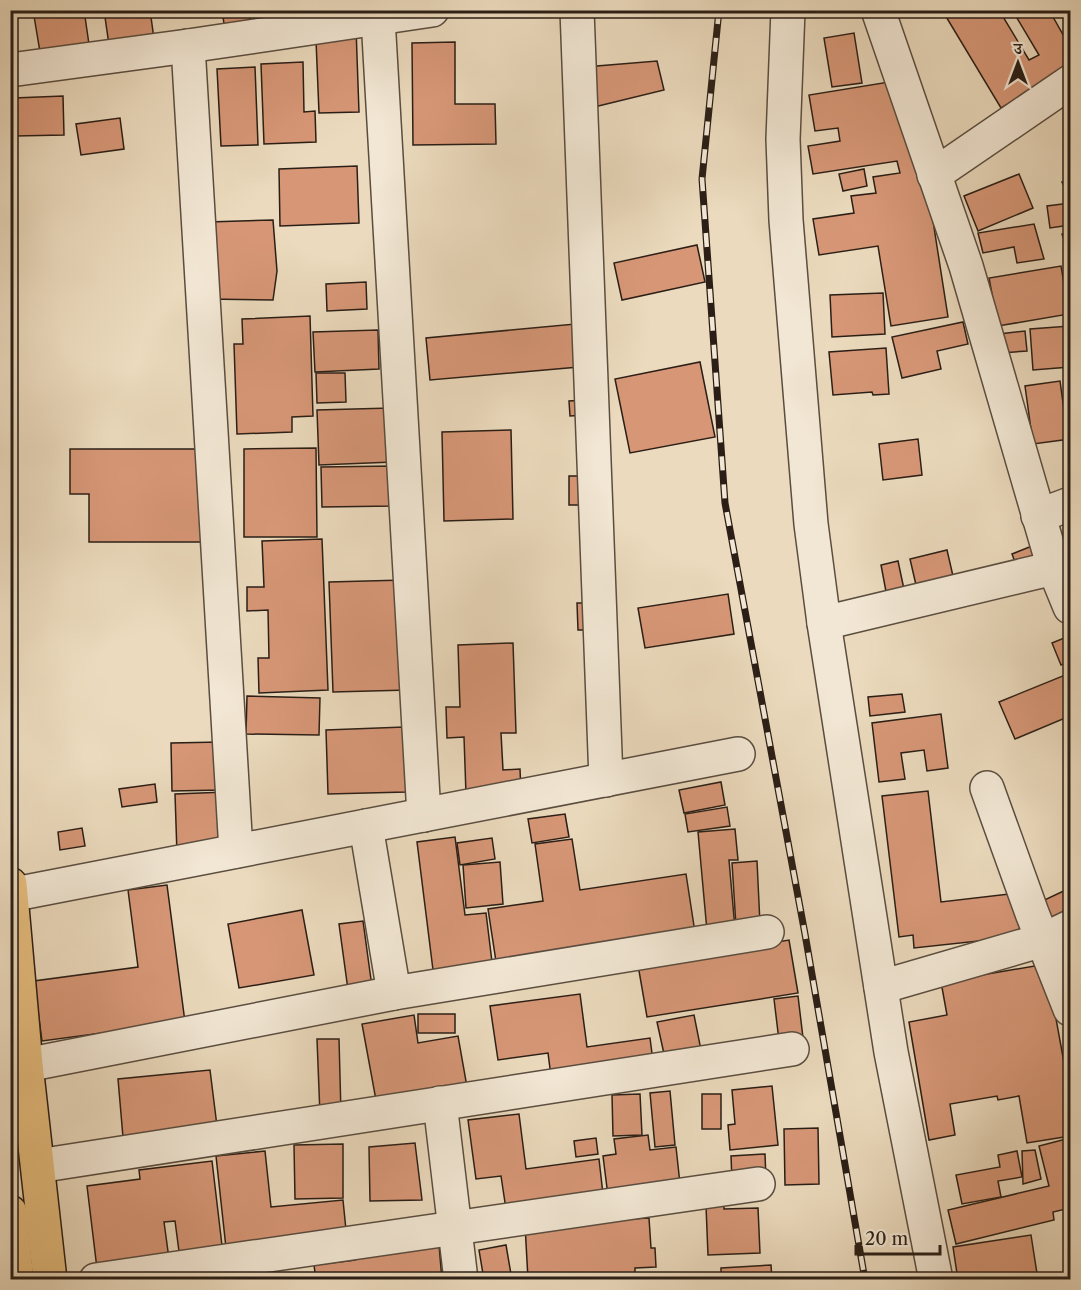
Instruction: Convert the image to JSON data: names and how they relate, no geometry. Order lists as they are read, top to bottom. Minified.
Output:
{"scale_bar":"20 m","north":"top"}
